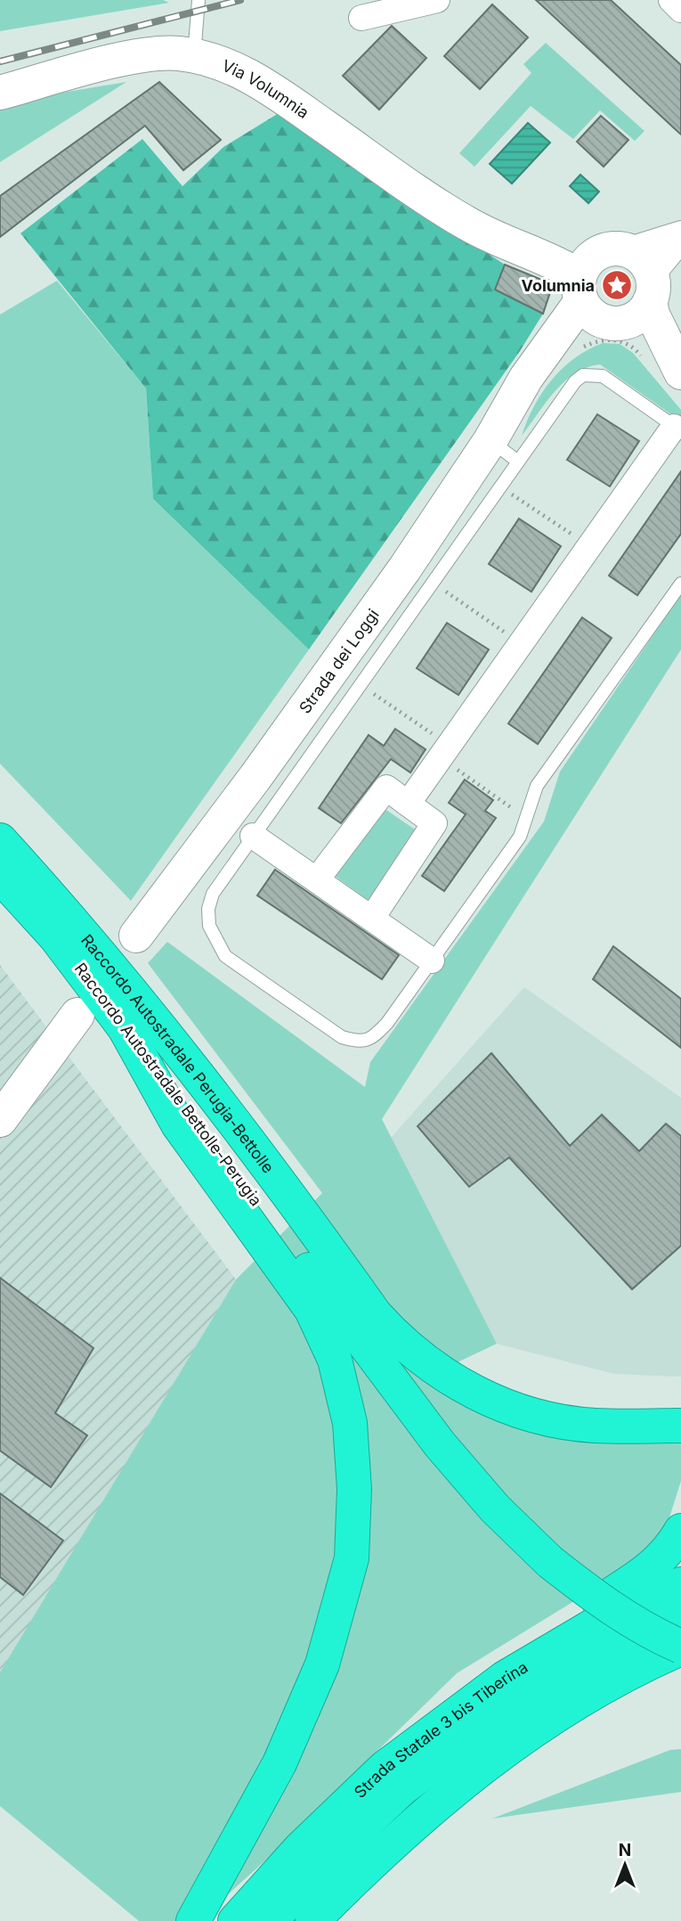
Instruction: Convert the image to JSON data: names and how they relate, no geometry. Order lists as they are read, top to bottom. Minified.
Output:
{"streets":{"highway":["Raccordo Autostradale Perugia-Bettolle","Raccordo Autostradale Bettolle-Perugia","Strada Statale 3 bis Tiberina"],"street":["Via Volumnia","Strada dei Loggi"]},"crossings":[["Via Volumnia","Strada dei Loggi"],["Raccordo Autostradale Perugia-Bettolle","Raccordo Autostradale Bettolle-Perugia"]],"places":{"place":["Volumnia"]},"north":"top"}
